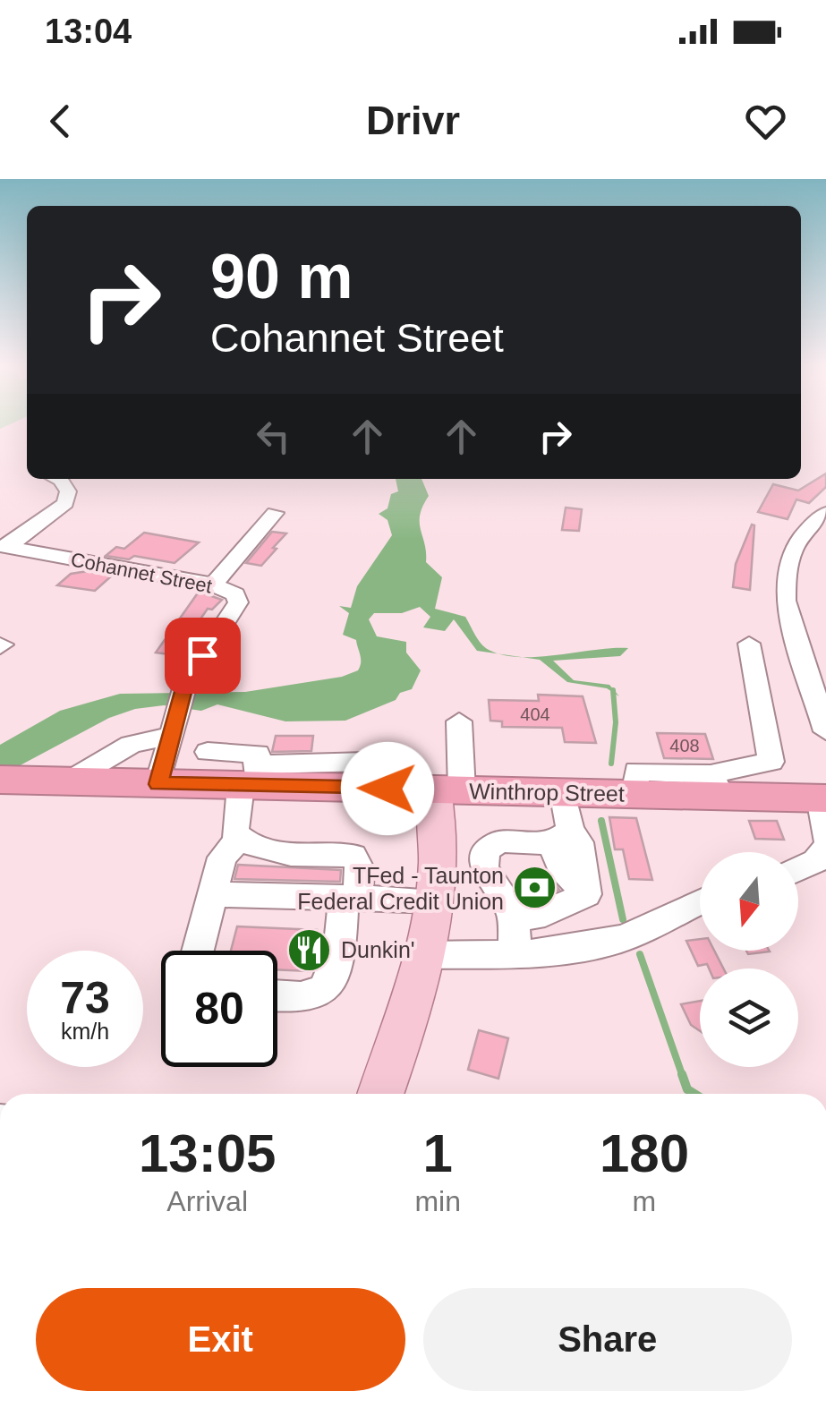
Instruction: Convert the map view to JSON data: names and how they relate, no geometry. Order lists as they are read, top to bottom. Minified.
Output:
{"streets":{"highway":["Winthrop Street"],"street":["Cohannet Street"]},"crossings":[["Cohannet Street","Winthrop Street"]],"places":{"bank":["TFed - Taunton Federal Credit Union"],"restaurant":["Dunkin'"]},"house_numbers":["404","408"],"north":"bottom","page":{"status":"13:04","header":"Drivr","turn":["90 m","Cohannet Street"],"speed":"73 km/h","limit":"80","eta":["13:05","Arrival","1","min","180","m"],"buttons":["Exit","Share"]}}
